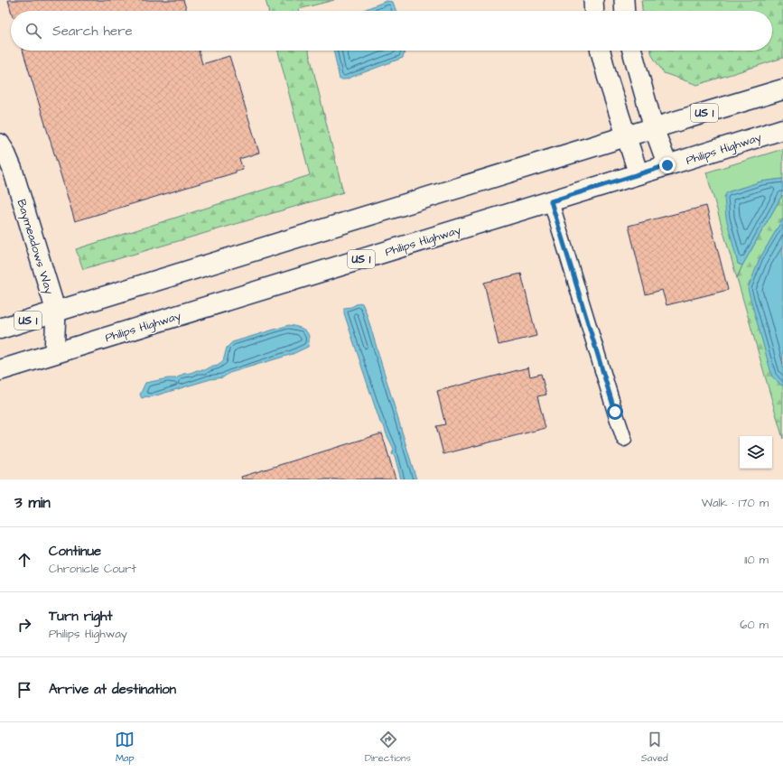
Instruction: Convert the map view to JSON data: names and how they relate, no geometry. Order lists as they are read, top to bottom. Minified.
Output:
{"streets":{"main road":["US 1","Philips Highway"],"street":["Baymeadows Way"]},"crossings":[["US 1","Baymeadows Way"],["Philips Highway","Baymeadows Way"]],"page":{"search":"Search here","heading":["3 min","Walk · 170 m"],"list":[["Continue","Chronicle Court","110 m"],["Turn right","Philips Highway","60 m"],"Arrive at destination"],"nav":["Map","Directions","Saved"]}}
